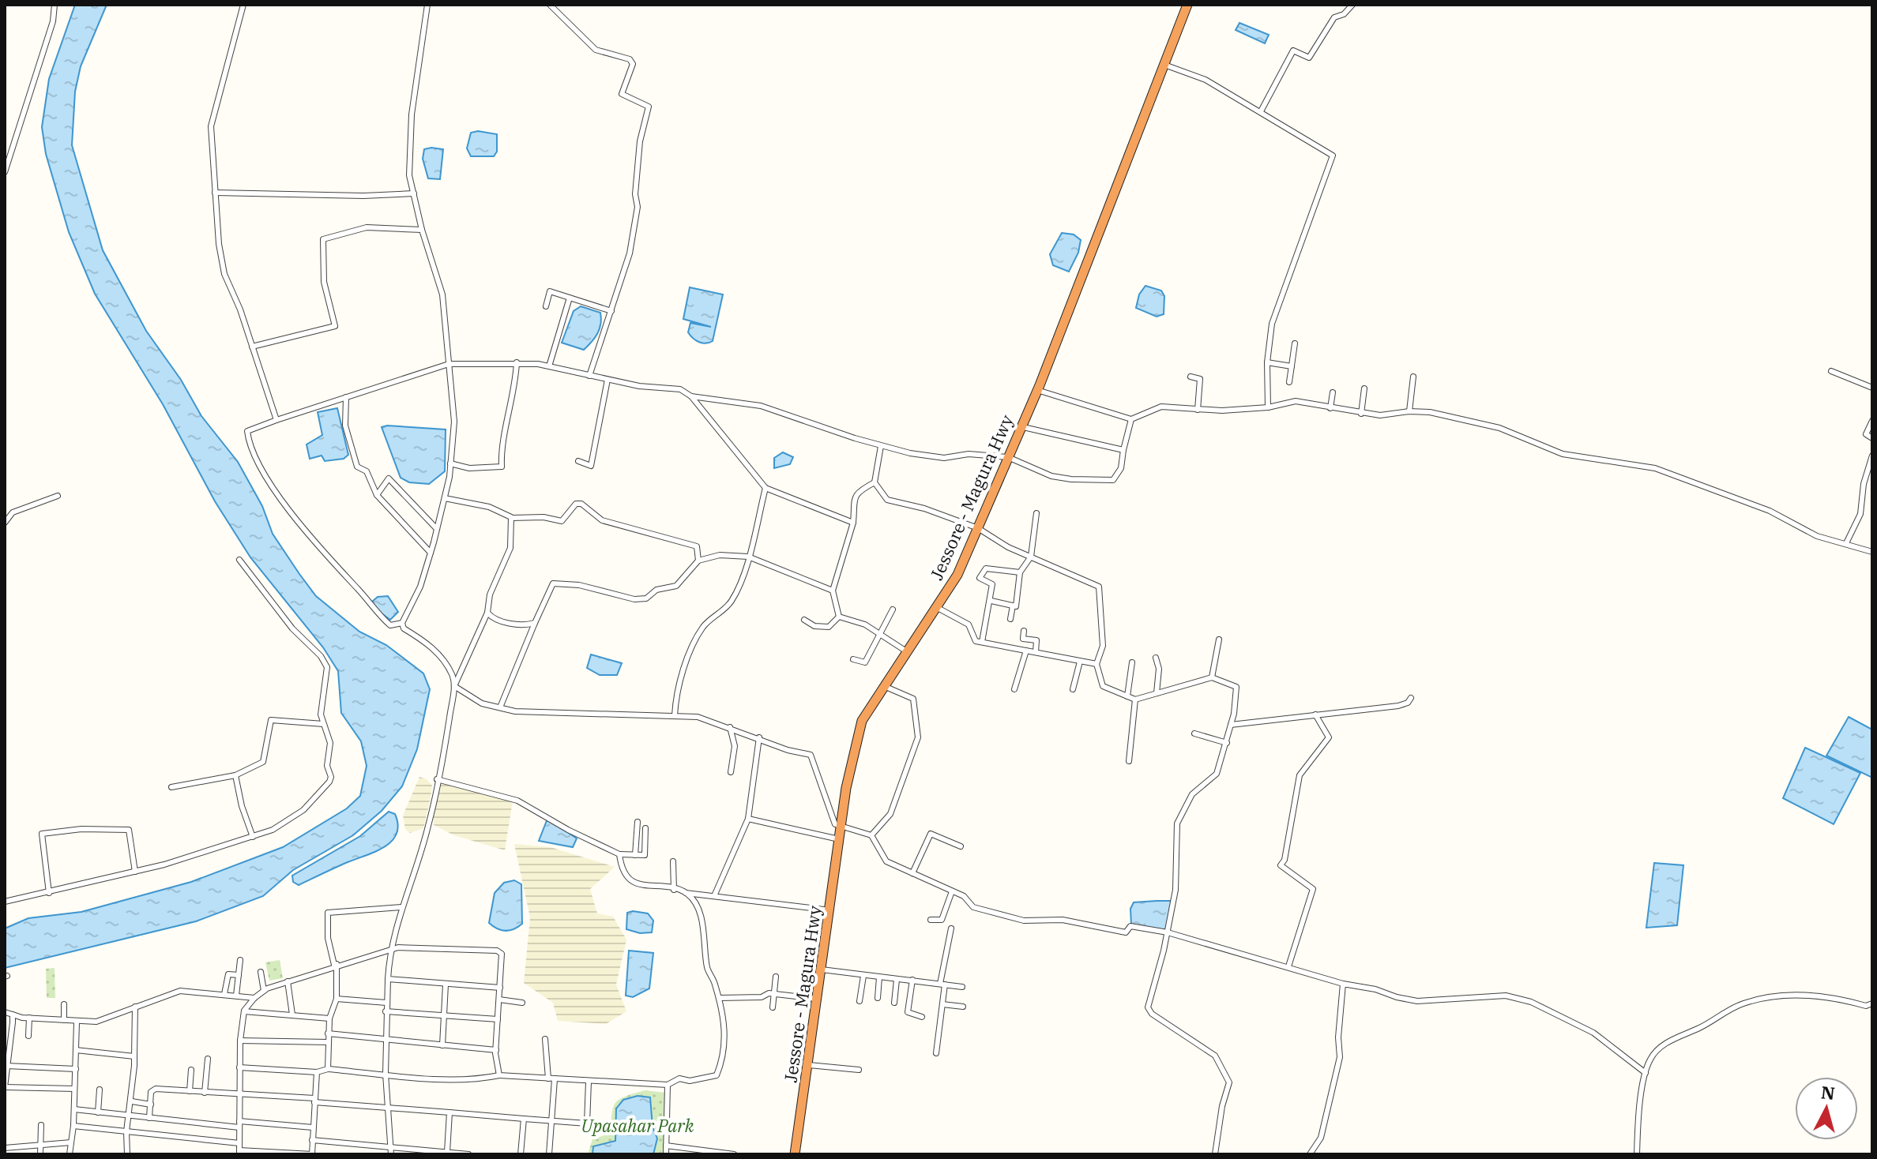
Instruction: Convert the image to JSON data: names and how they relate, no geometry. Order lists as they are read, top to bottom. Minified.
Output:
{"streets":{"highway":["Jessore - Magura Hwy"]},"parks":["Upasahar Park"],"north":"top"}
